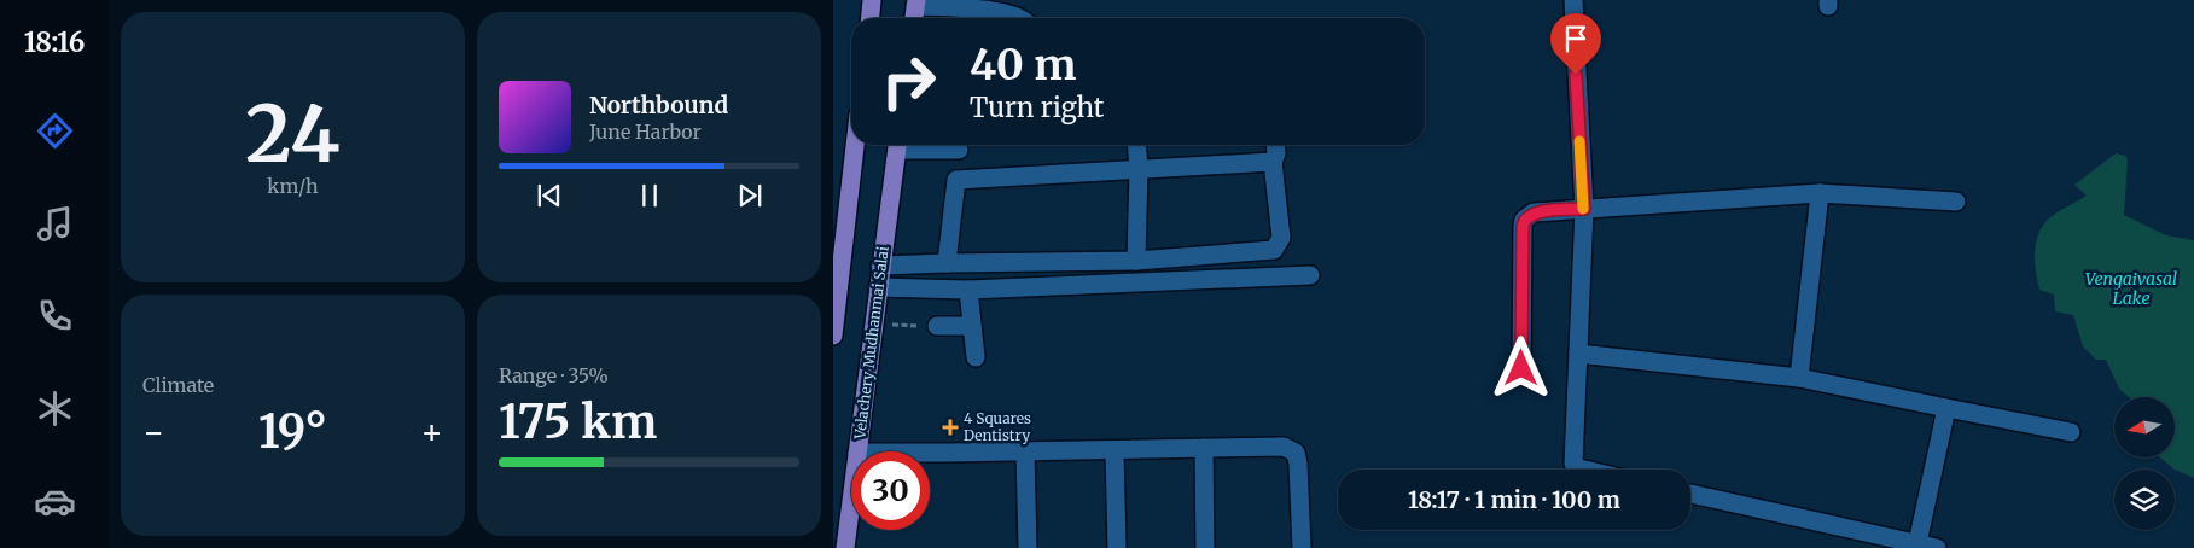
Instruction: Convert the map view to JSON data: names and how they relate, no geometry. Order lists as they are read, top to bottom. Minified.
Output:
{"streets":{"main road":["Velachery Mudhanmai Salai"]},"water":["Vengaivasal Lake"],"places":{"health":["4 Squares Dentistry"]},"north":"left","page":{"tabs":"18:16","tile":[["24","km/h"],"Climate",["Range · 35%","175 km"]],"turn":["40 m","Turn right"],"song":["Northbound","June Harbor"],"heat":["−","19°","+"],"limit":"30","trip":"18:17 · 1 min · 100 m"}}
